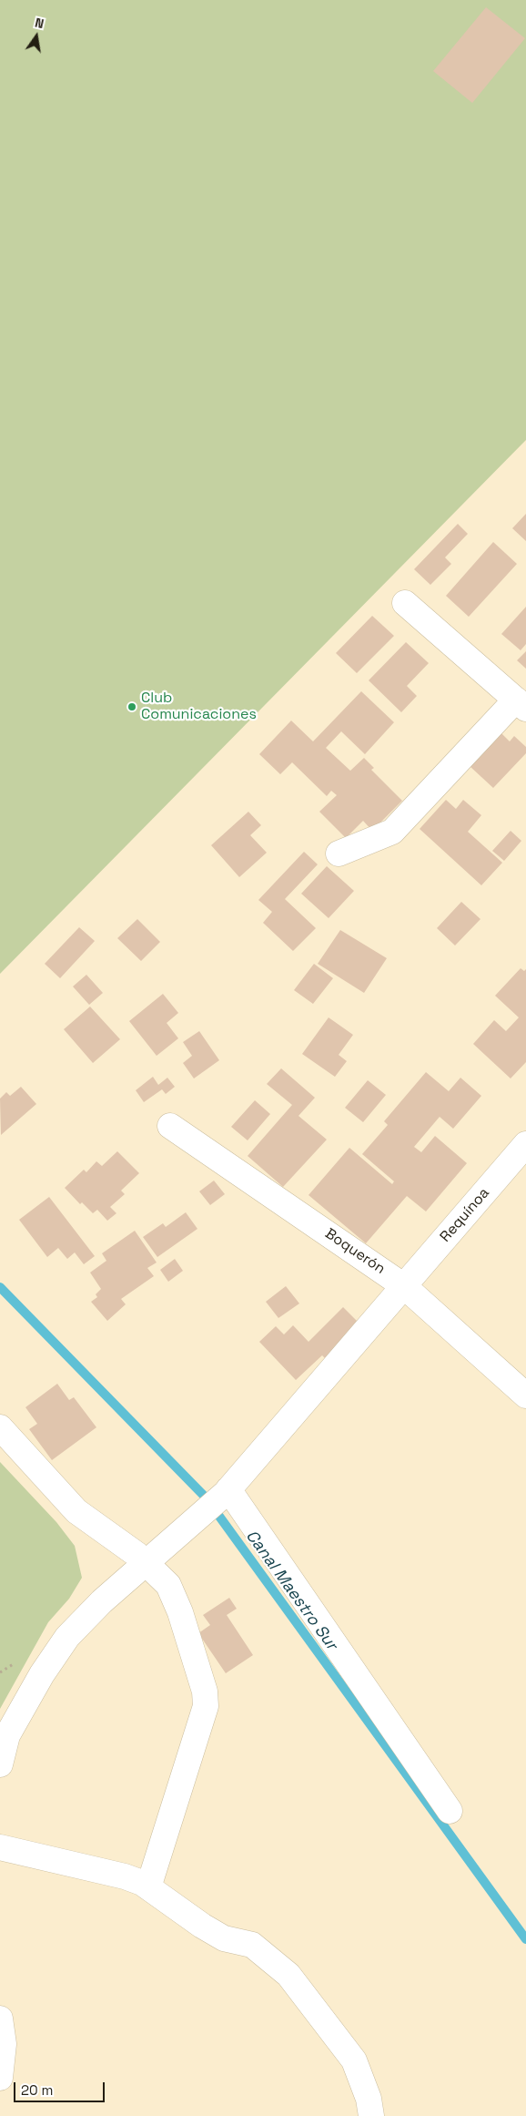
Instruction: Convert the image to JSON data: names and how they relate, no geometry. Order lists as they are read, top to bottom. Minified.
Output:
{"streets":{"street":["Requínoa","Boquerón"]},"crossings":[["Requínoa","Boquerón"]],"water":["Canal Maestro Sur"],"places":["Club Comunicaciones"],"scale_bar":"20 m","north":"top"}
